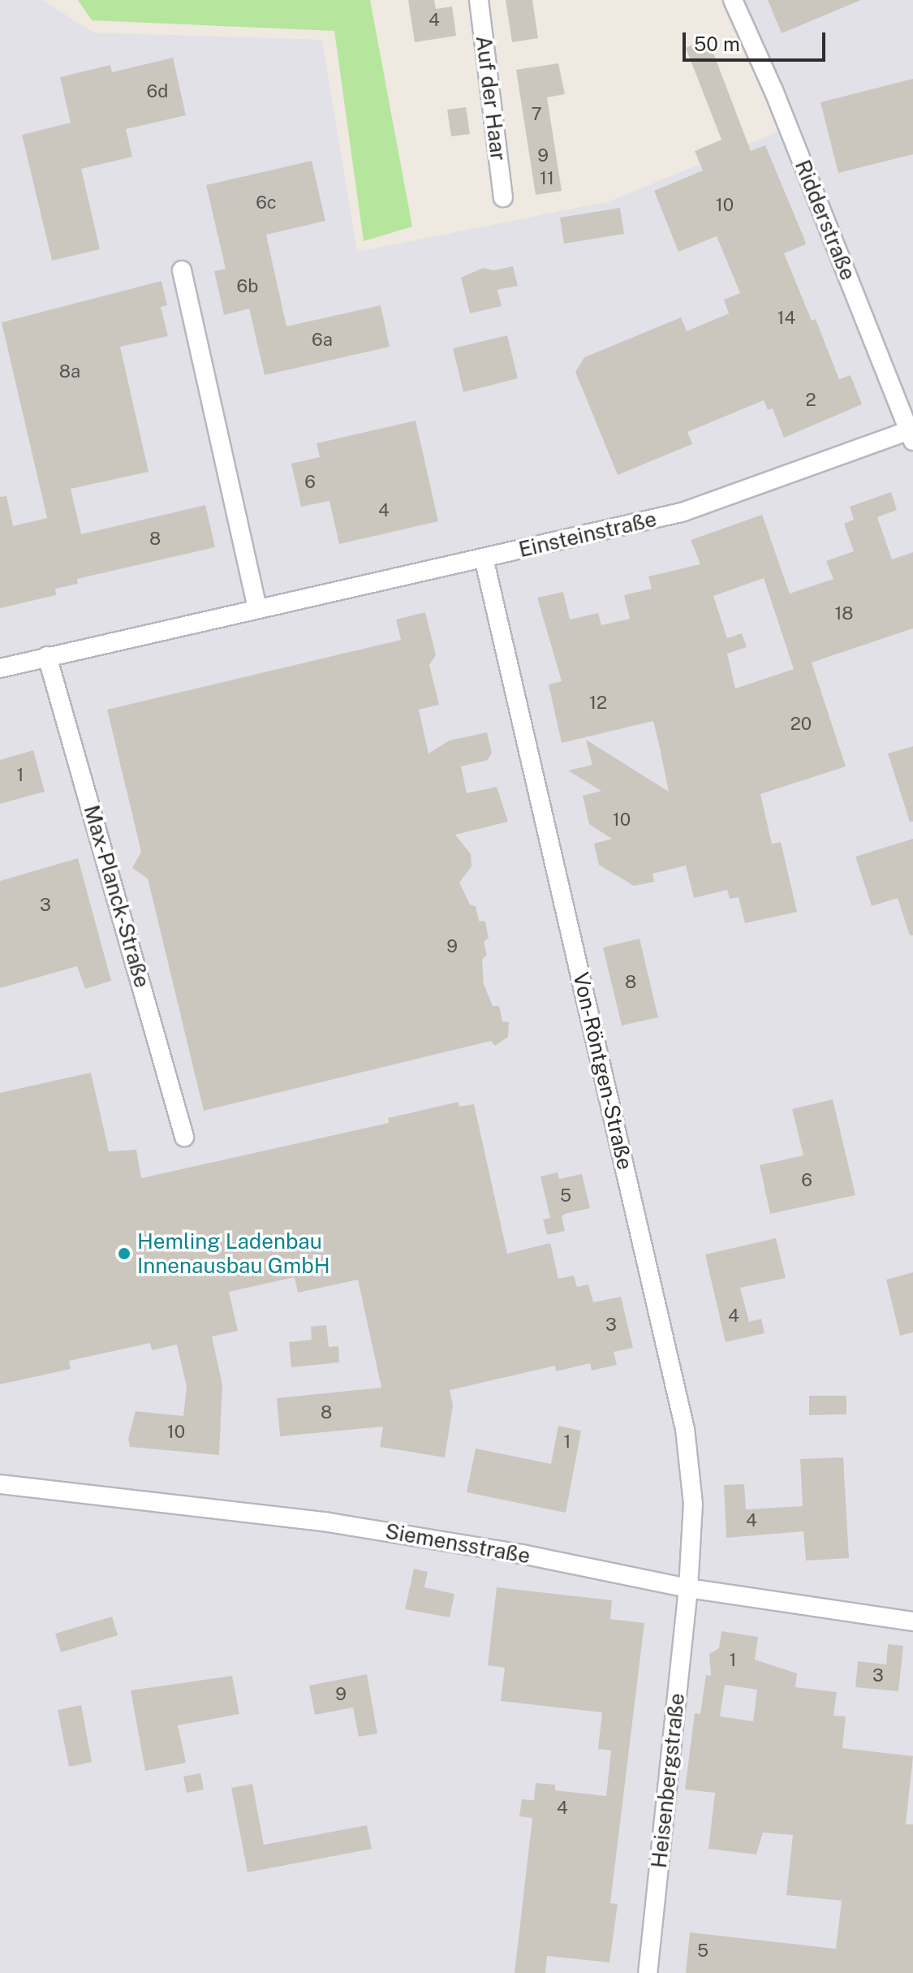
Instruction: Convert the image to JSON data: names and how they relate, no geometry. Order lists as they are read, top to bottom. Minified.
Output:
{"streets":{"street":["Auf der Haar","Ridderstraße","Einsteinstraße","Max-Planck-Straße","Von-Röntgen-Straße","Siemensstraße","Heisenbergstraße"]},"crossings":[["Ridderstraße","Einsteinstraße"],["Einsteinstraße","Max-Planck-Straße"],["Einsteinstraße","Von-Röntgen-Straße"],["Von-Röntgen-Straße","Siemensstraße"],["Von-Röntgen-Straße","Heisenbergstraße"],["Siemensstraße","Heisenbergstraße"]],"places":["Hemling Ladenbau Innenausbau GmbH"],"house_numbers":["4","6d","7","9","11","6c","10","6b","14","6a","8a","2","6","4","8","18","12","20","1","10","3","9","8","6","5","4","3","8","10","1","4","1","3","9","4","5"],"scale_bar":"50 m"}
